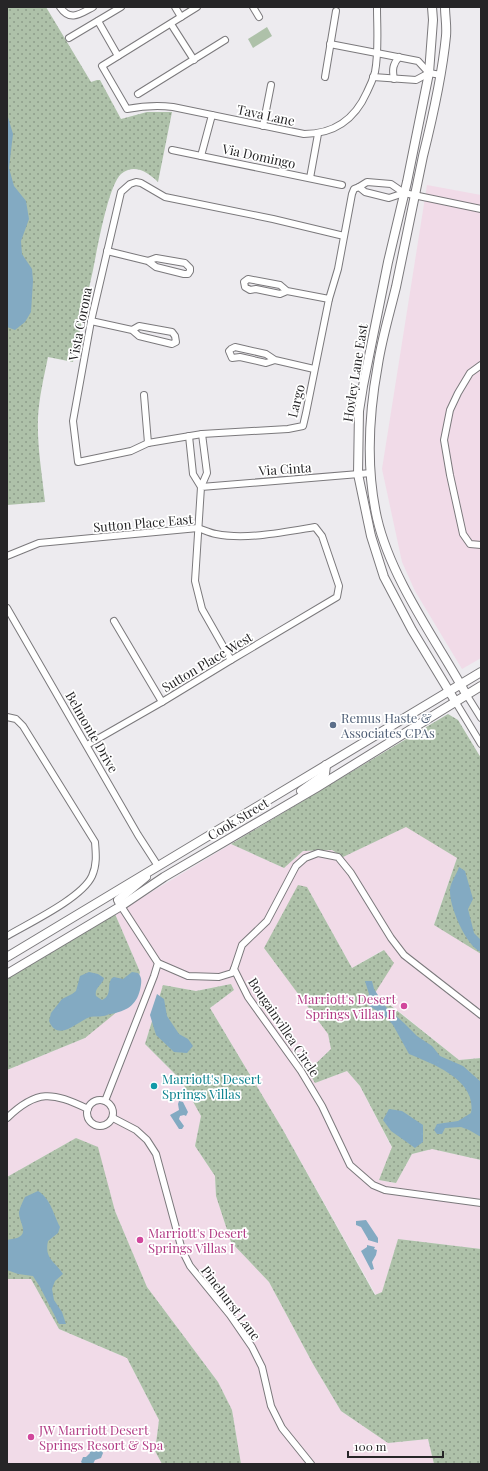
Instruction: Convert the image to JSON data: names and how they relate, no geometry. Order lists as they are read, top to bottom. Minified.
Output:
{"streets":{"main road":["Hovley Lane East","Cook Street"],"street":["Tava Lane","Via Domingo","Vista Corona","Largo","Via Cinta","Sutton Place East","Sutton Place West","Belmonte Drive","Bougainvillea Circle","Pinehurst Lane"]},"crossings":[["Vista Corona","Largo"],["Hovley Lane East","Via Cinta"],["Hovley Lane East","Cook Street"],["Sutton Place East","Sutton Place West"],["Sutton Place West","Belmonte Drive"],["Belmonte Drive","Cook Street"]],"places":["Remus Haste & Associates CPAs","Marriott's Desert Springs Villas II","Marriott's Desert Springs Villas","Marriott's Desert Springs Villas I","JW Marriott Desert Springs Resort & Spa"],"scale_bar":"100 m"}
